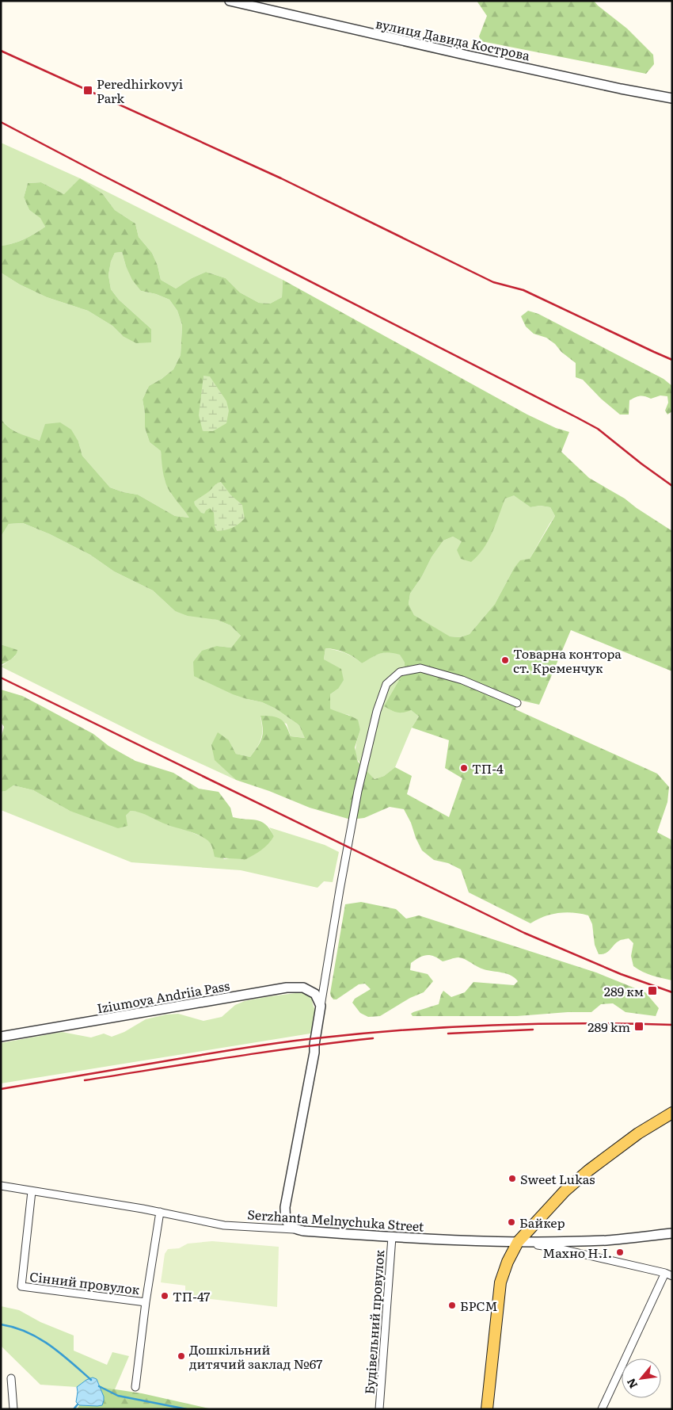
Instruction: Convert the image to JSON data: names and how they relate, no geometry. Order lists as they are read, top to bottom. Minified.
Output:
{"streets":{"street":["вулиця Давида Кострова","Iziumova Andriia Pass","Serzhanta Melnychuka Street","Сінний провулок","Будівельний провулок"]},"crossings":[["Serzhanta Melnychuka Street","Сінний провулок"],["Serzhanta Melnychuka Street","Будівельний провулок"]],"places":{"transit":["Peredhirkovyi Park","289 км","289 km"],"other":["Товарна контора ст. Кременчук","ТП-4","Sweet Lukas","Байкер","Махно Н.І.","ТП-47","БРСМ","Дошкільний дитячий заклад №67"]},"north":"bottom left"}
